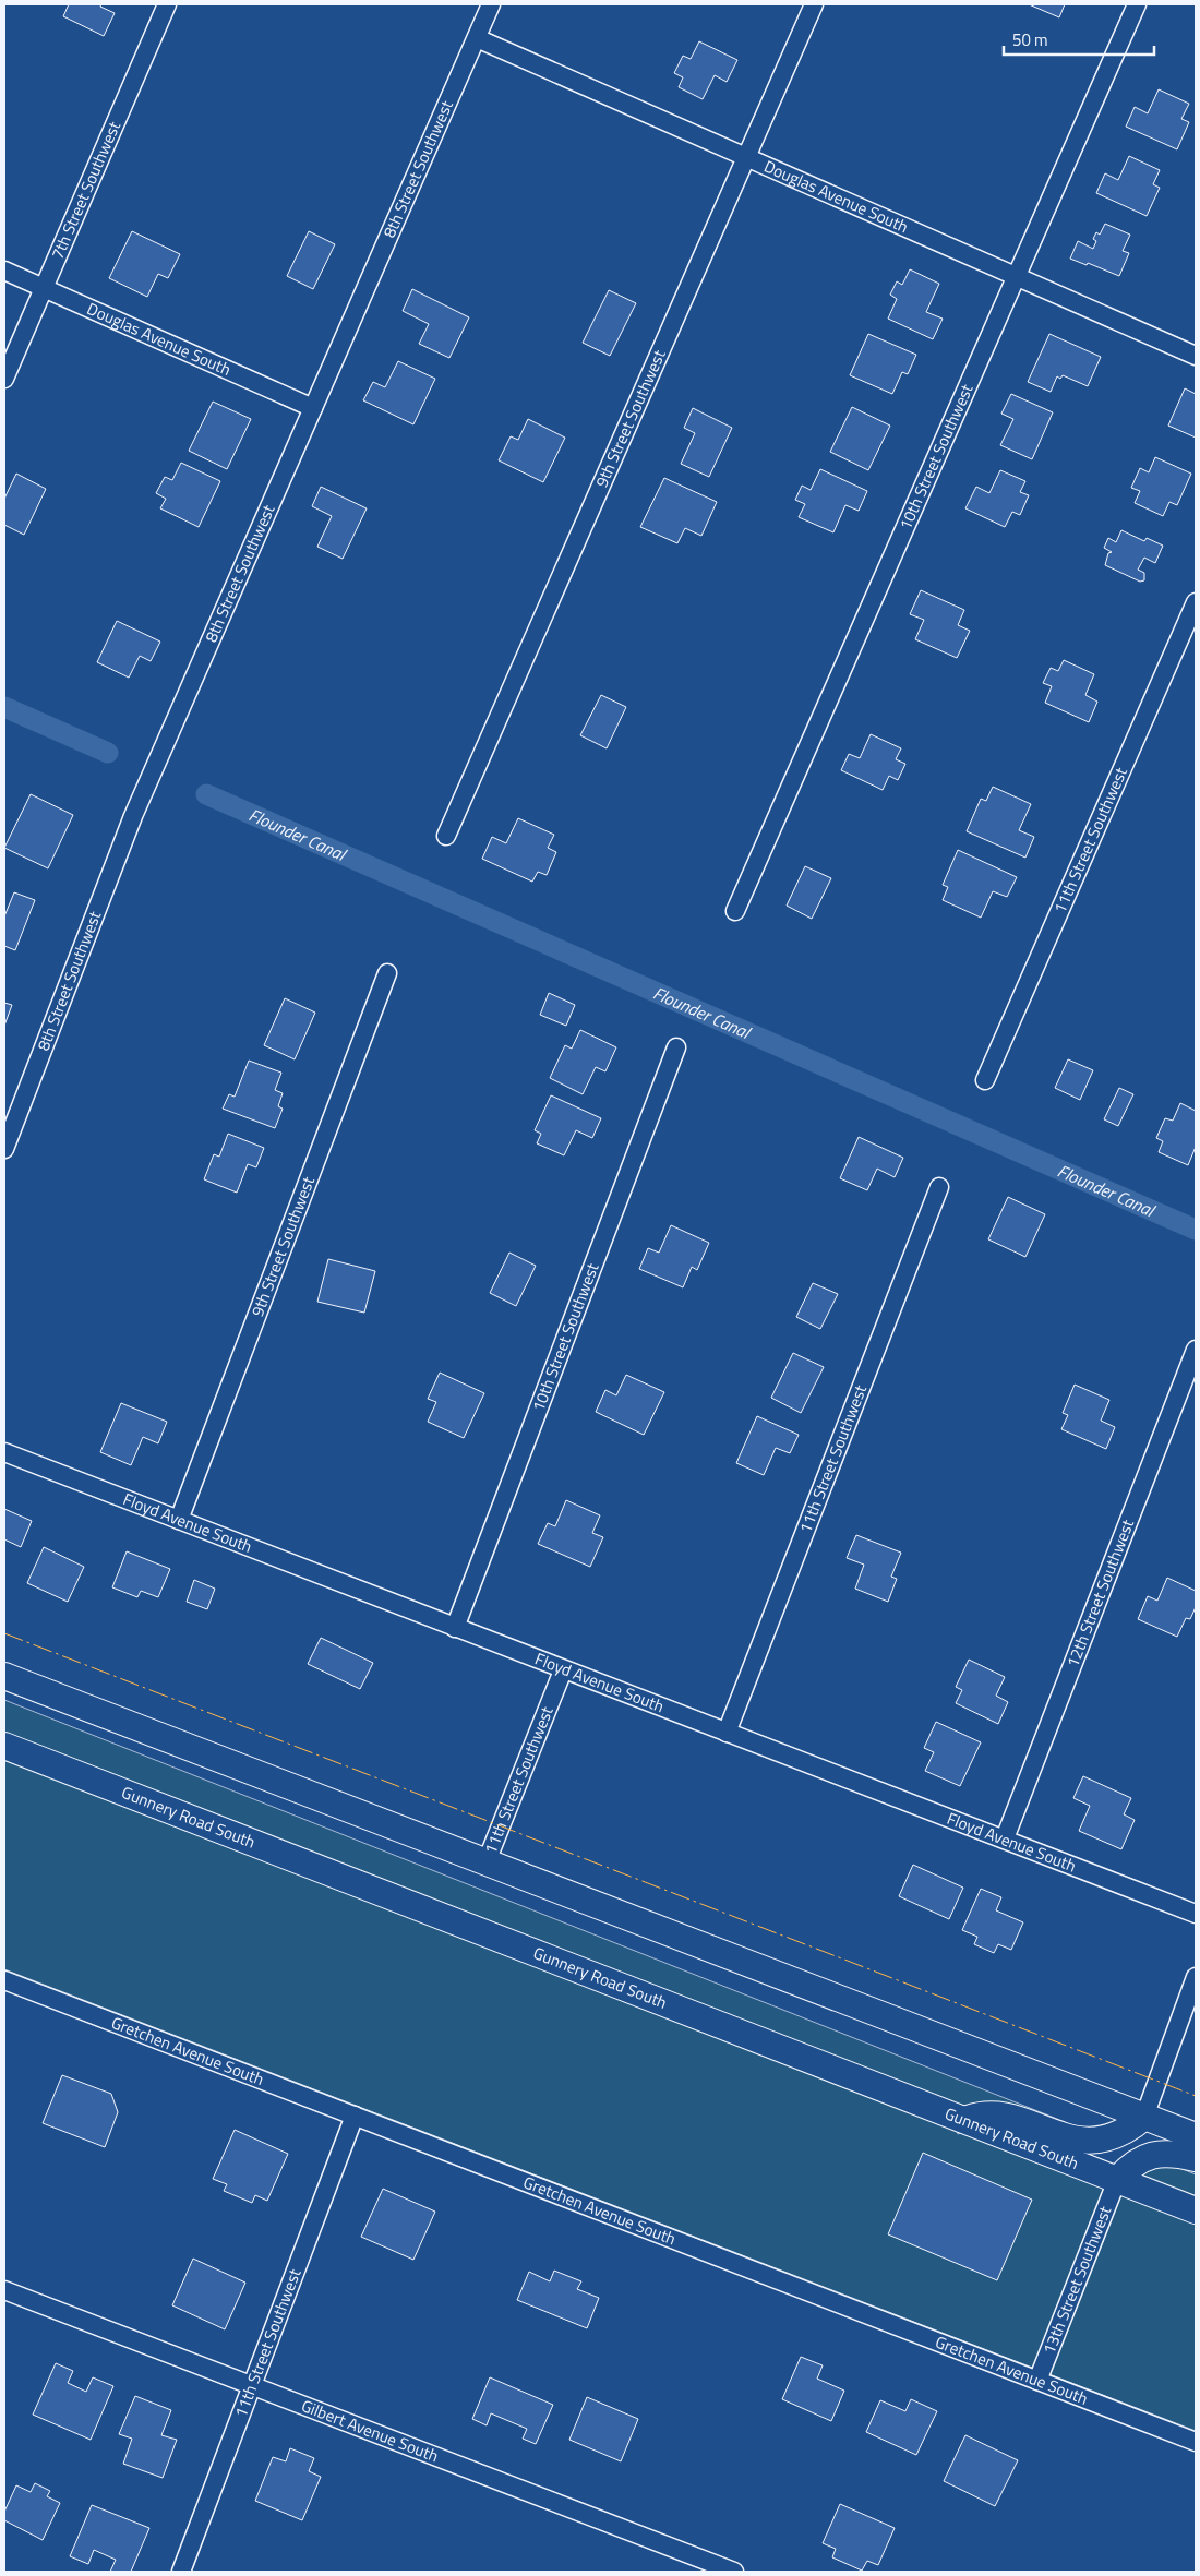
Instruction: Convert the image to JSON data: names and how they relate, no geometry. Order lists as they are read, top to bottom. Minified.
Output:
{"streets":{"main road":["Gunnery Road South"],"street":["8th Street Southwest","7th Street Southwest","Douglas Avenue South","9th Street Southwest","10th Street Southwest","11th Street Southwest","Floyd Avenue South","12th Street Southwest","Gretchen Avenue South","13th Street Southwest","Gilbert Avenue South"]},"crossings":[["8th Street Southwest","Douglas Avenue South"],["7th Street Southwest","Douglas Avenue South"],["Douglas Avenue South","9th Street Southwest"],["Douglas Avenue South","10th Street Southwest"],["9th Street Southwest","Floyd Avenue South"],["10th Street Southwest","Floyd Avenue South"],["11th Street Southwest","Floyd Avenue South"],["11th Street Southwest","Gretchen Avenue South"],["11th Street Southwest","Gilbert Avenue South"],["Floyd Avenue South","12th Street Southwest"],["Gunnery Road South","13th Street Southwest"],["Gretchen Avenue South","13th Street Southwest"]],"water":["Flounder Canal"],"scale_bar":"50 m"}
